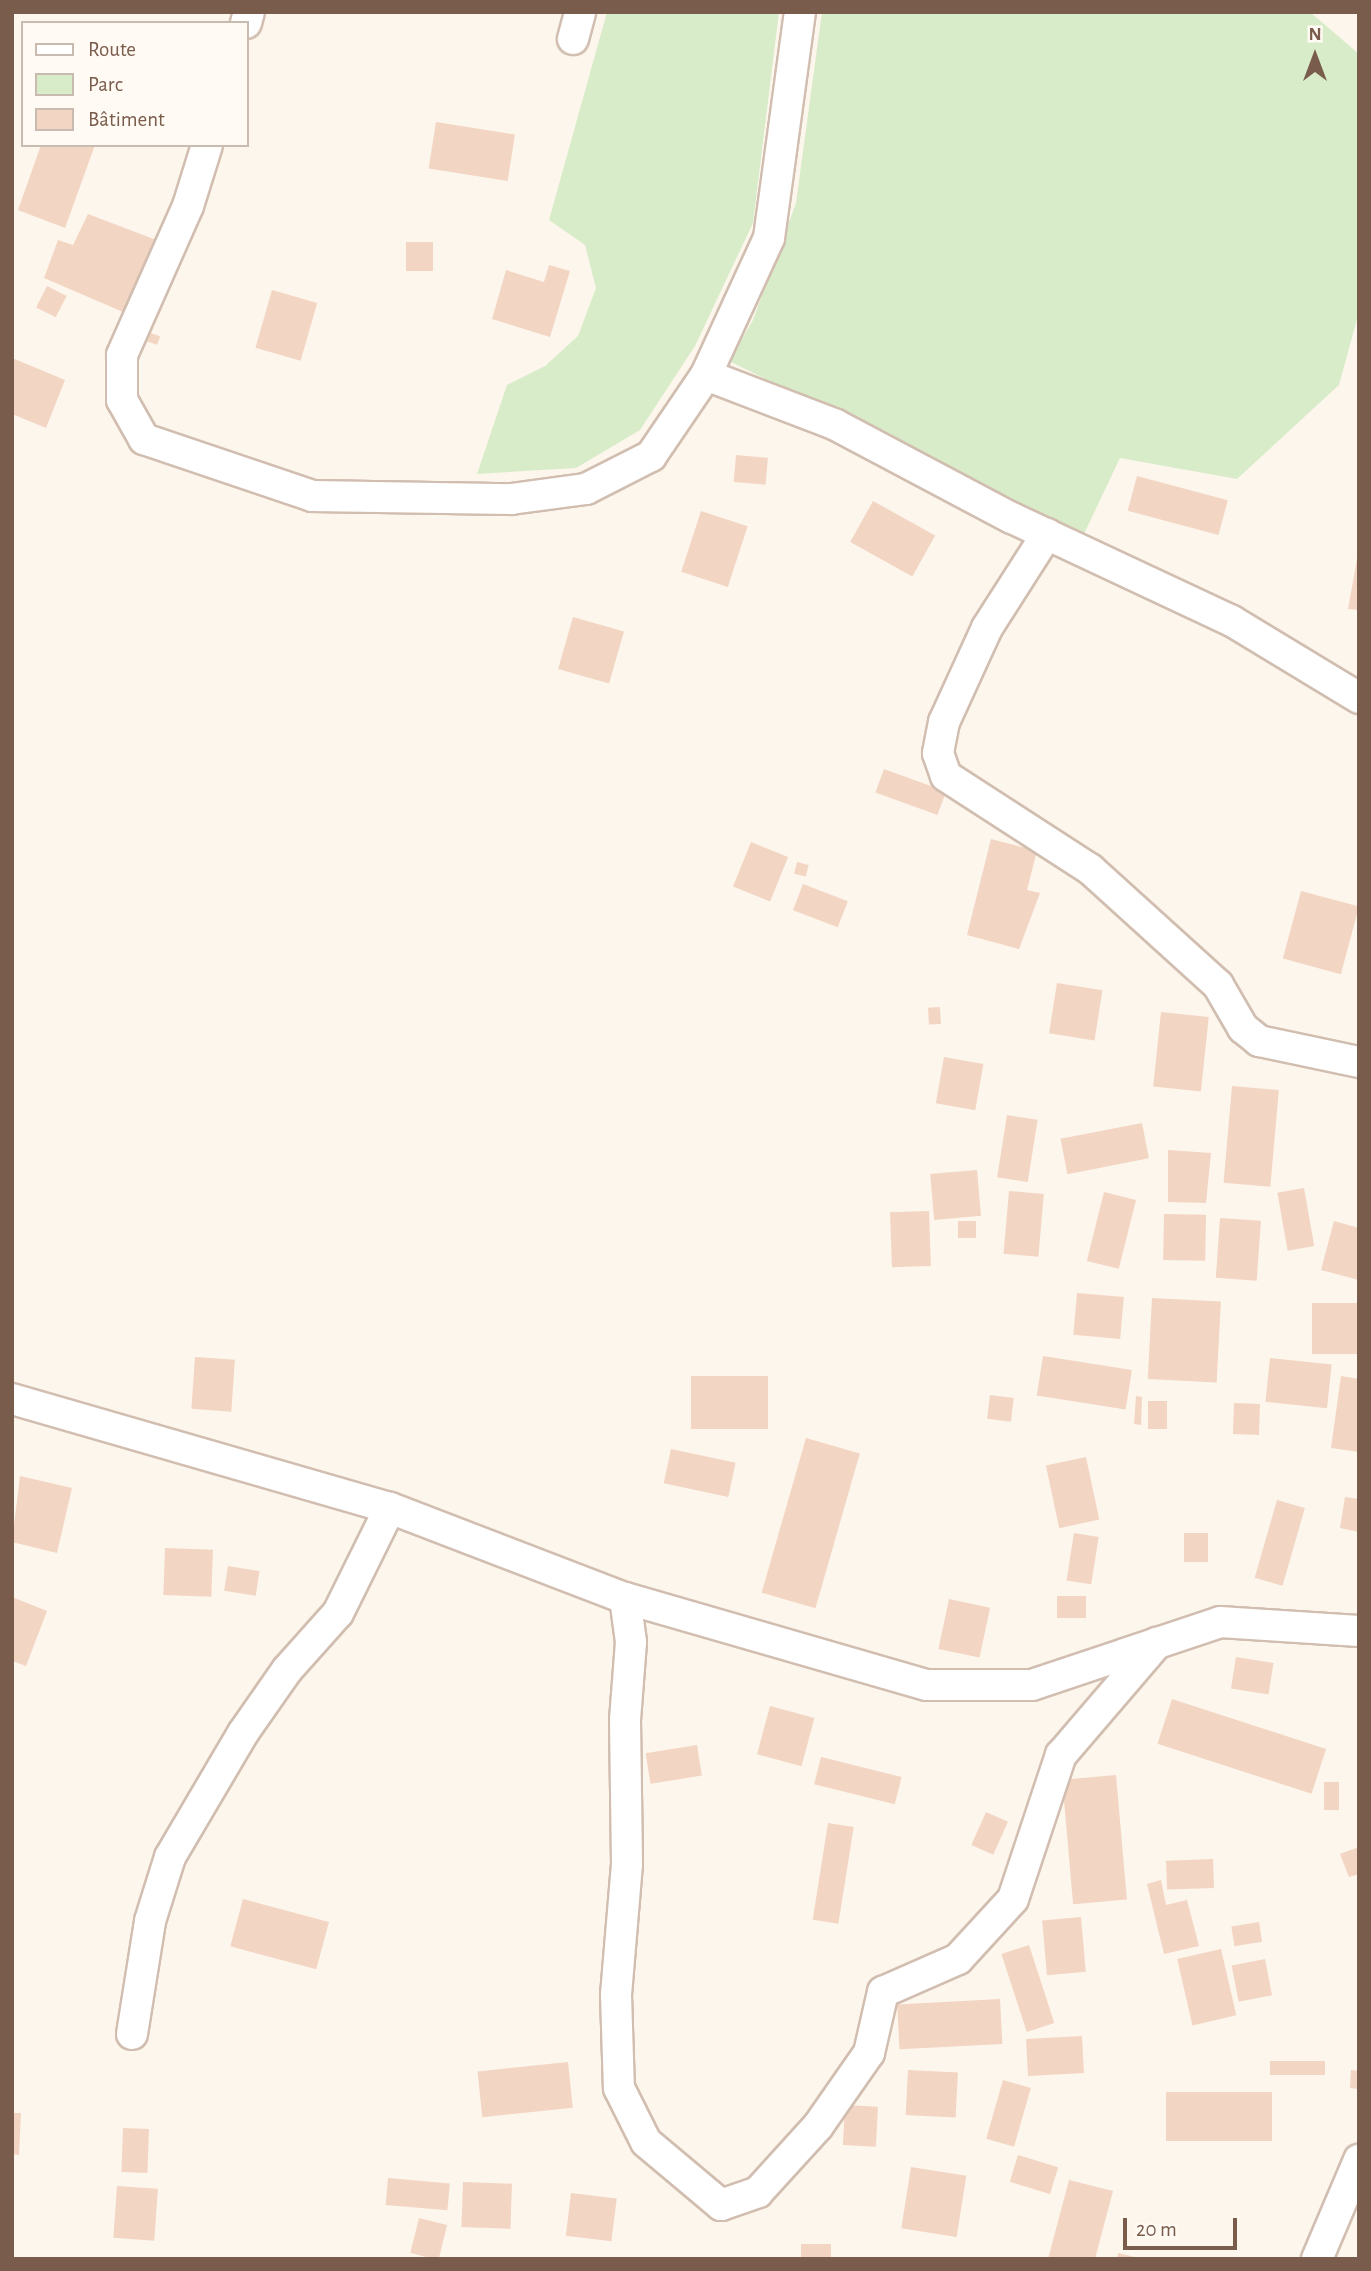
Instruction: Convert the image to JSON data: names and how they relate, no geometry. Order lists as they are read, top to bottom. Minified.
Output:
{"legend":["Route","Parc","Bâtiment"],"scale_bar":"20 m","north":"top"}
